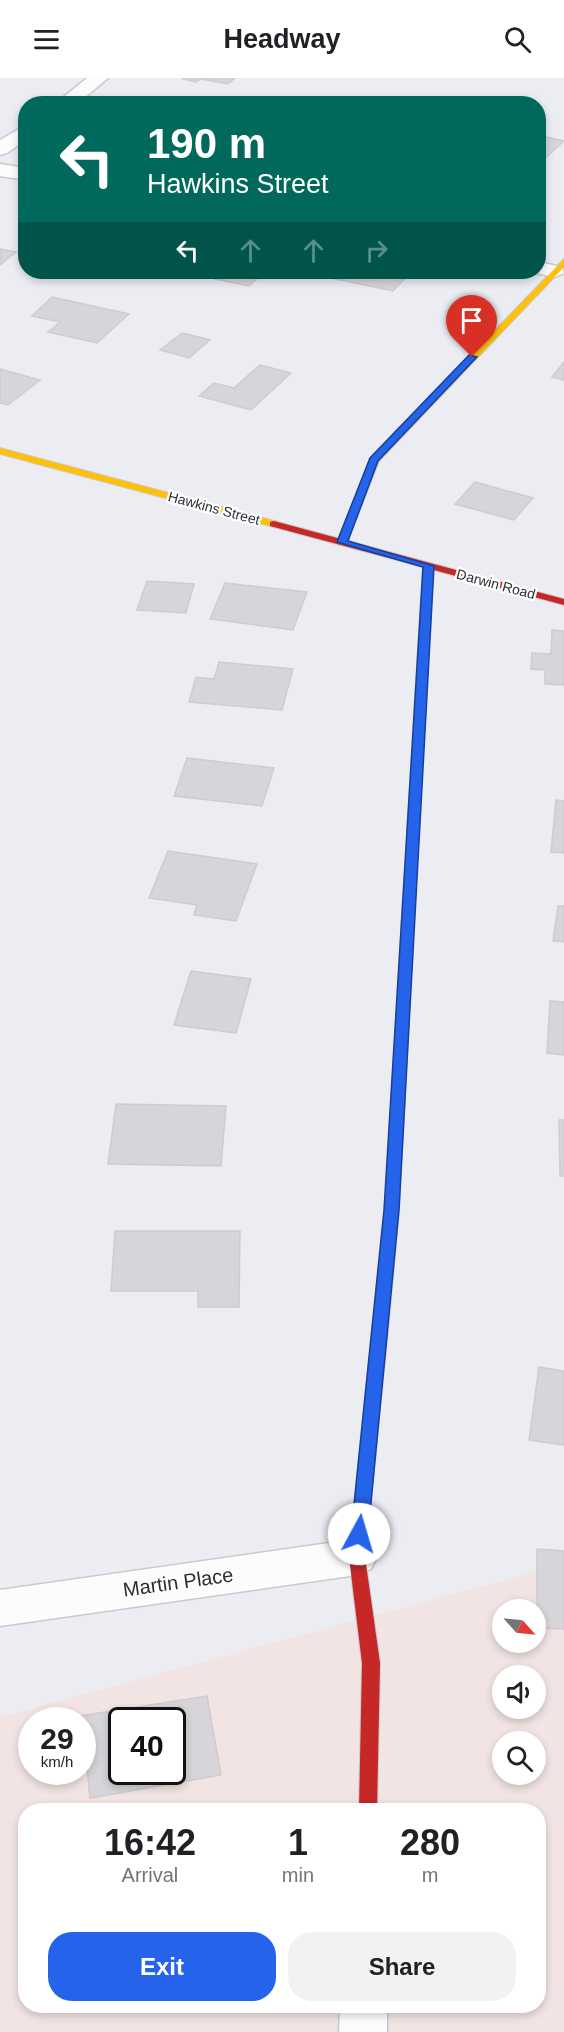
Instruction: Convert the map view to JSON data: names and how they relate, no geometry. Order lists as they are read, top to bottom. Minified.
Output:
{"streets":{"street":["Hawkins Street","Darwin Road","Martin Place"]},"crossings":[["Hawkins Street","Darwin Road"]],"north":"bottom right","page":{"header":"Headway","turn":["190 m","Hawkins Street"],"speed":"29 km/h","limit":"40","eta":["16:42","Arrival","1","min","280","m"],"buttons":["Exit","Share"]}}
